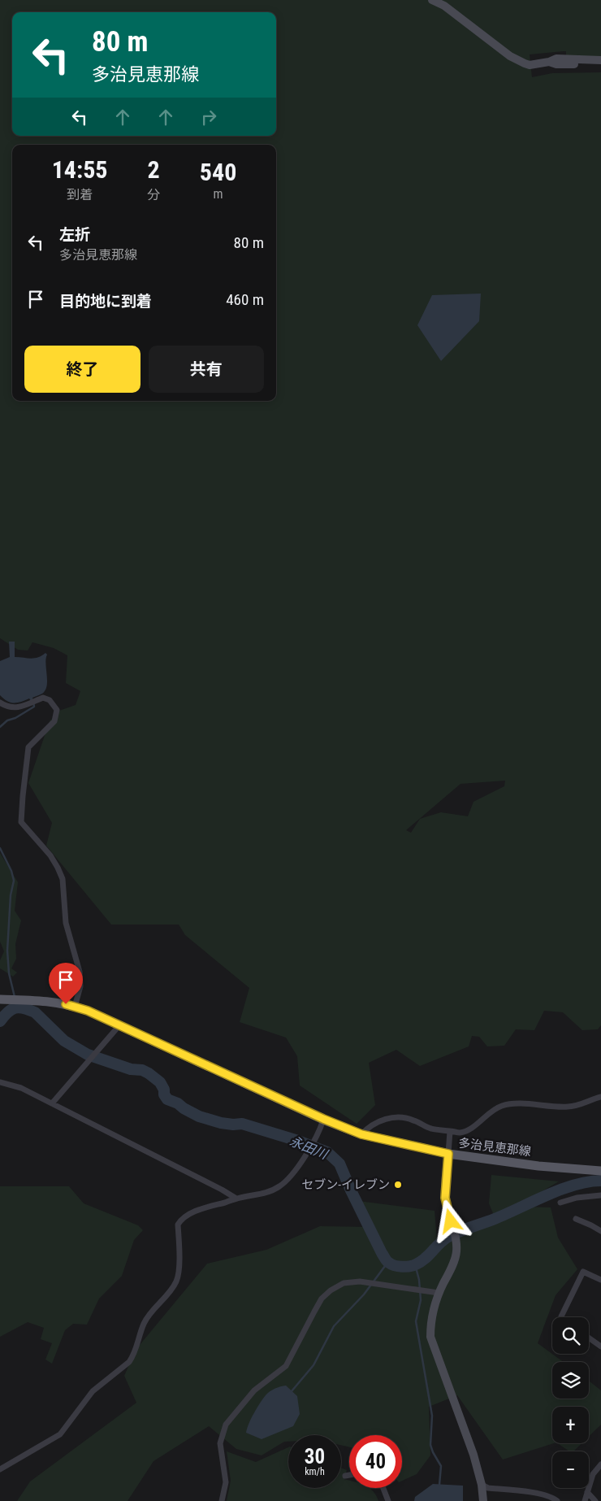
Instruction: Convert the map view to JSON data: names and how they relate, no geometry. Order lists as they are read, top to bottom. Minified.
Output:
{"streets":{"main road":["多治見恵那線"]},"water":["永田川"],"places":["セブン-イレブン"],"page":{"turn":["80 m","多治見恵那線"],"eta":["14:55","到着","2","分","540","m"],"list":[{"name":"左折","note":"多治見恵那線","value":"80 m"},{"name":"目的地に到着","value":"460 m"}],"buttons":["終了","共有"],"map_buttons":["+","−"],"speed":"30 km/h","limit":"40"}}
